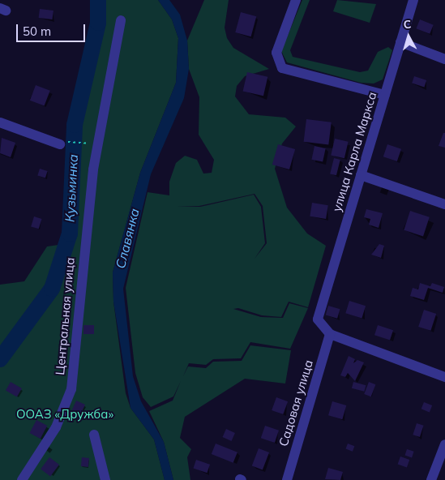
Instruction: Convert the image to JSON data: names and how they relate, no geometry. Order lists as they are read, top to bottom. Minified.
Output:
{"streets":{"street":["улица Карла Маркса","Центральная улица","Садовая улица"]},"crossings":[["улица Карла Маркса","Садовая улица"]],"water":["Кузьминка","Славянка"],"parks":["ООАЗ «Дружба»"],"scale_bar":"50 m","north":"top"}
